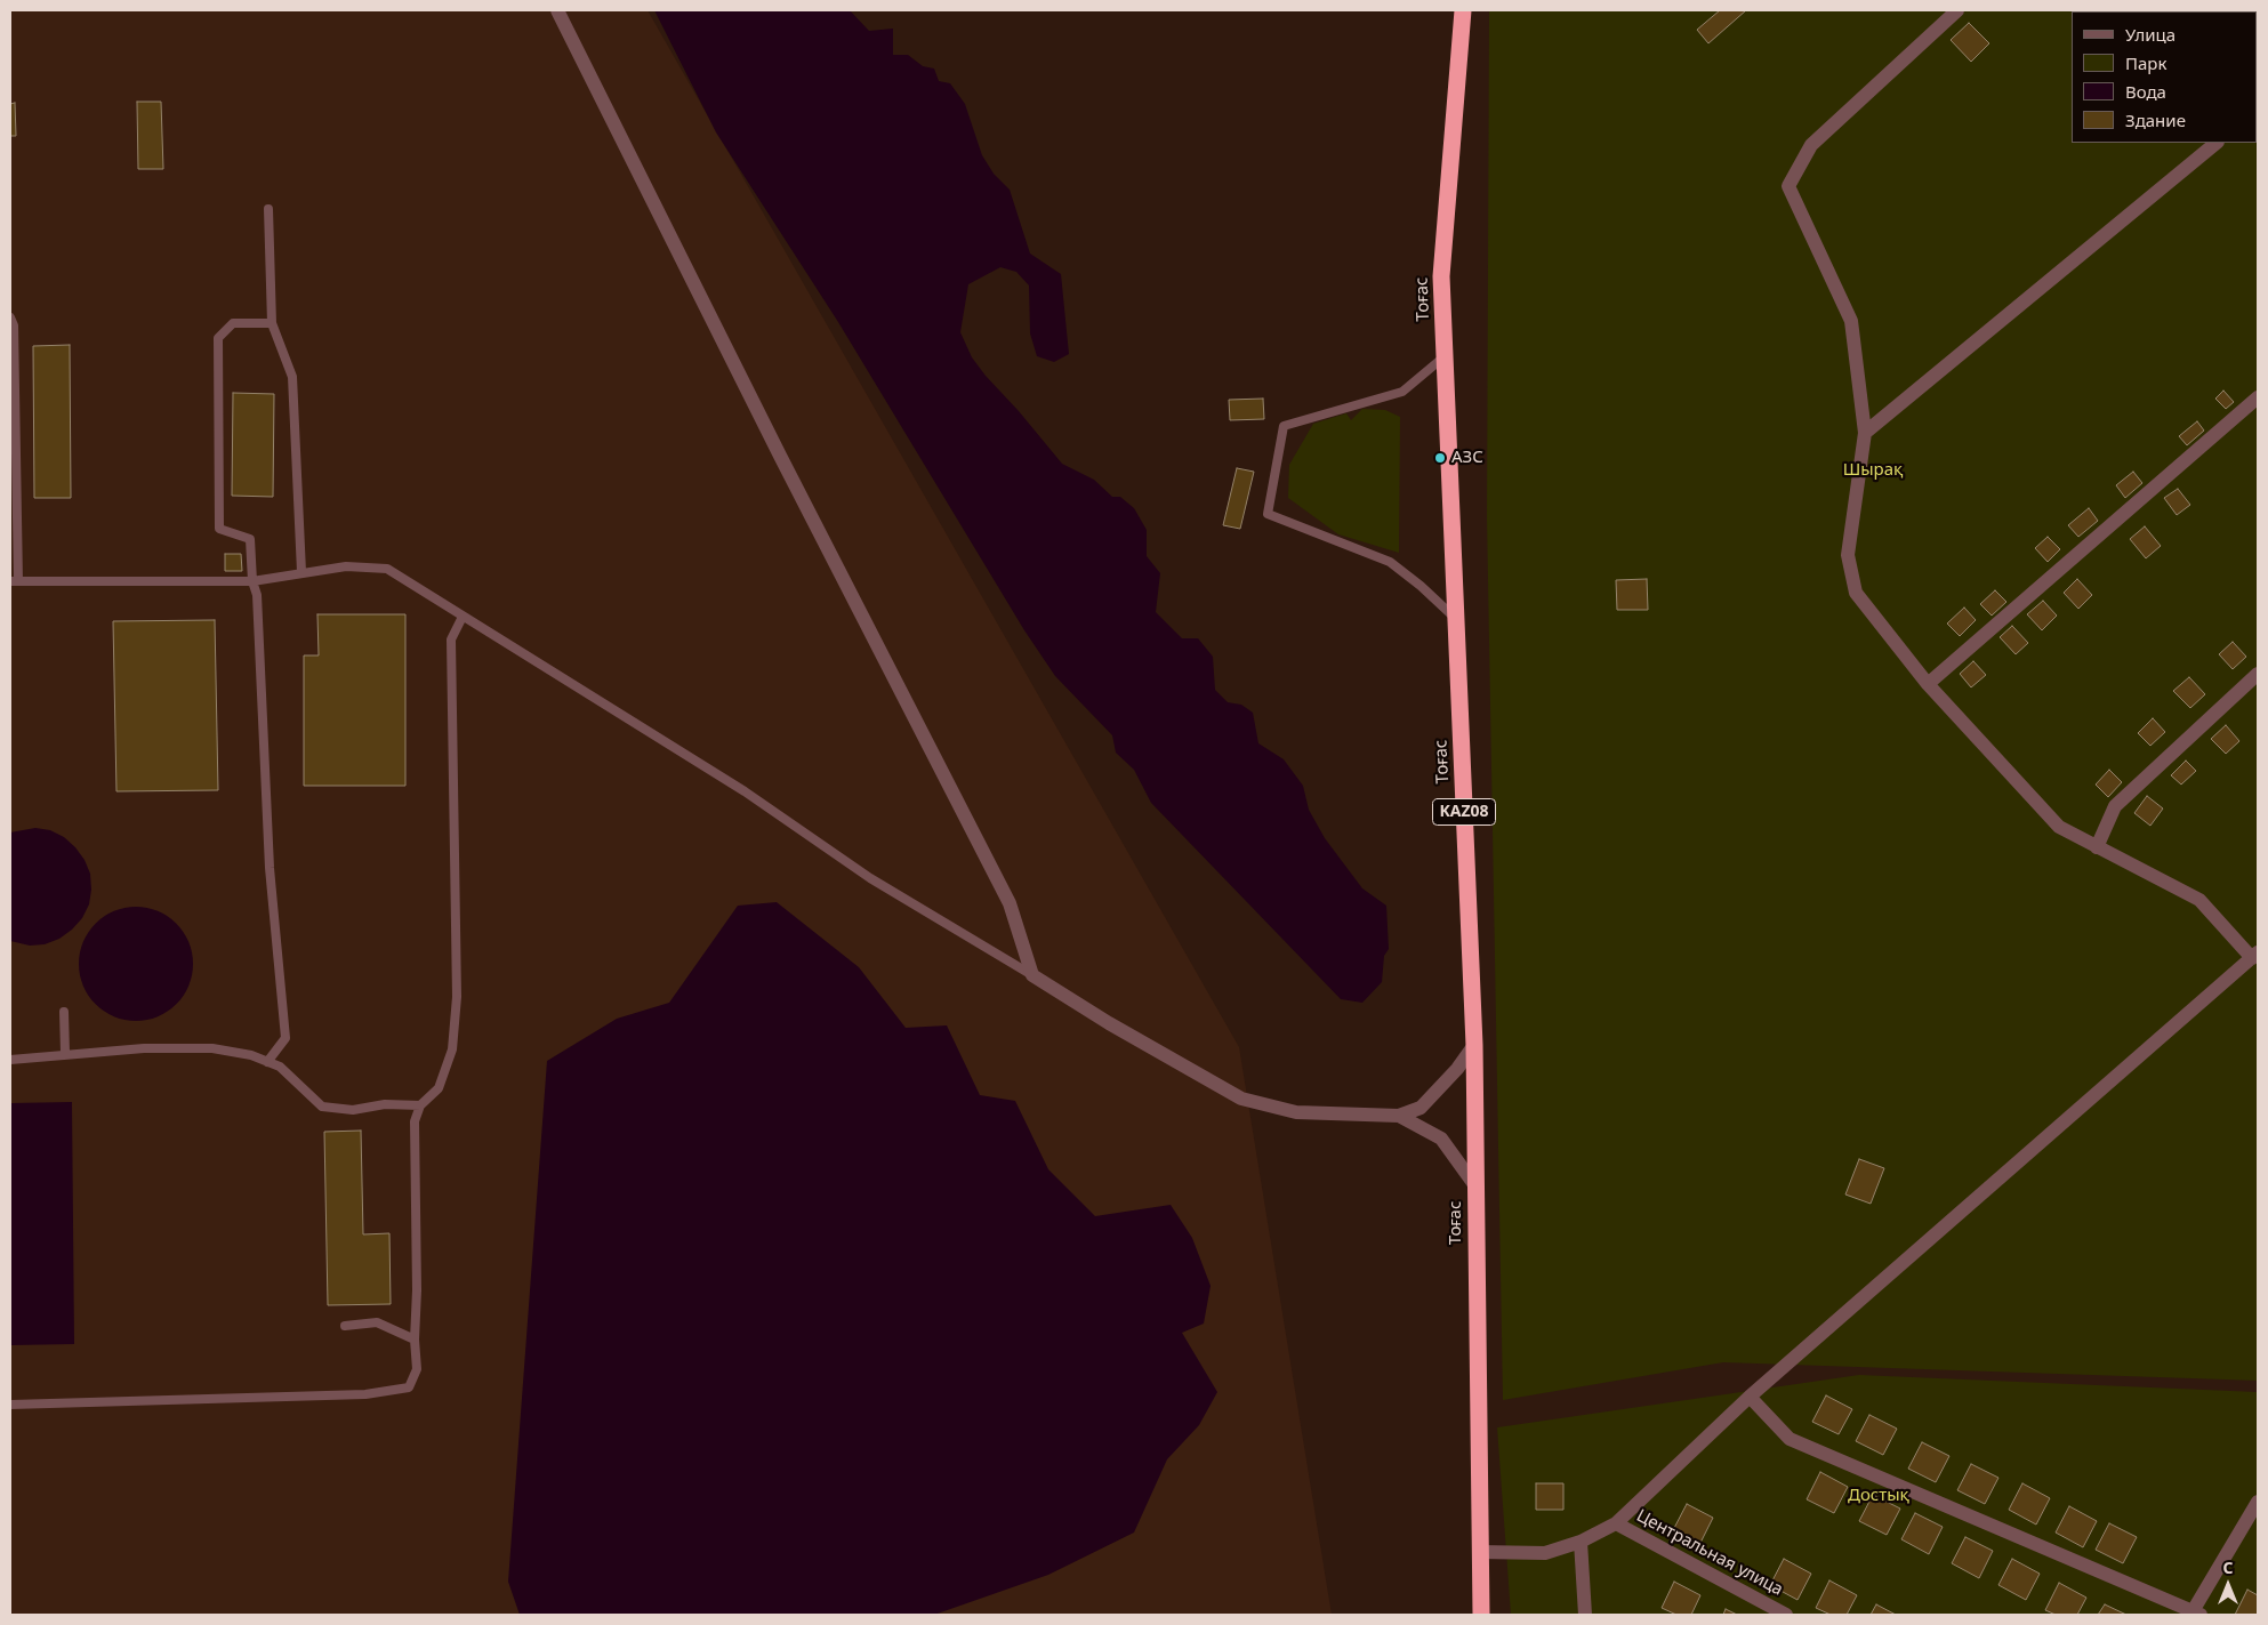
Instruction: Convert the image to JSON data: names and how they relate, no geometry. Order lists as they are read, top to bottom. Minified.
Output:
{"streets":{"highway":["Тоғас","KAZ08"],"street":["Центральная улица"]},"parks":["Шырақ","Достық"],"places":["АЗС"],"legend":["Улица","Парк","Вода","Здание"],"north":"top"}
